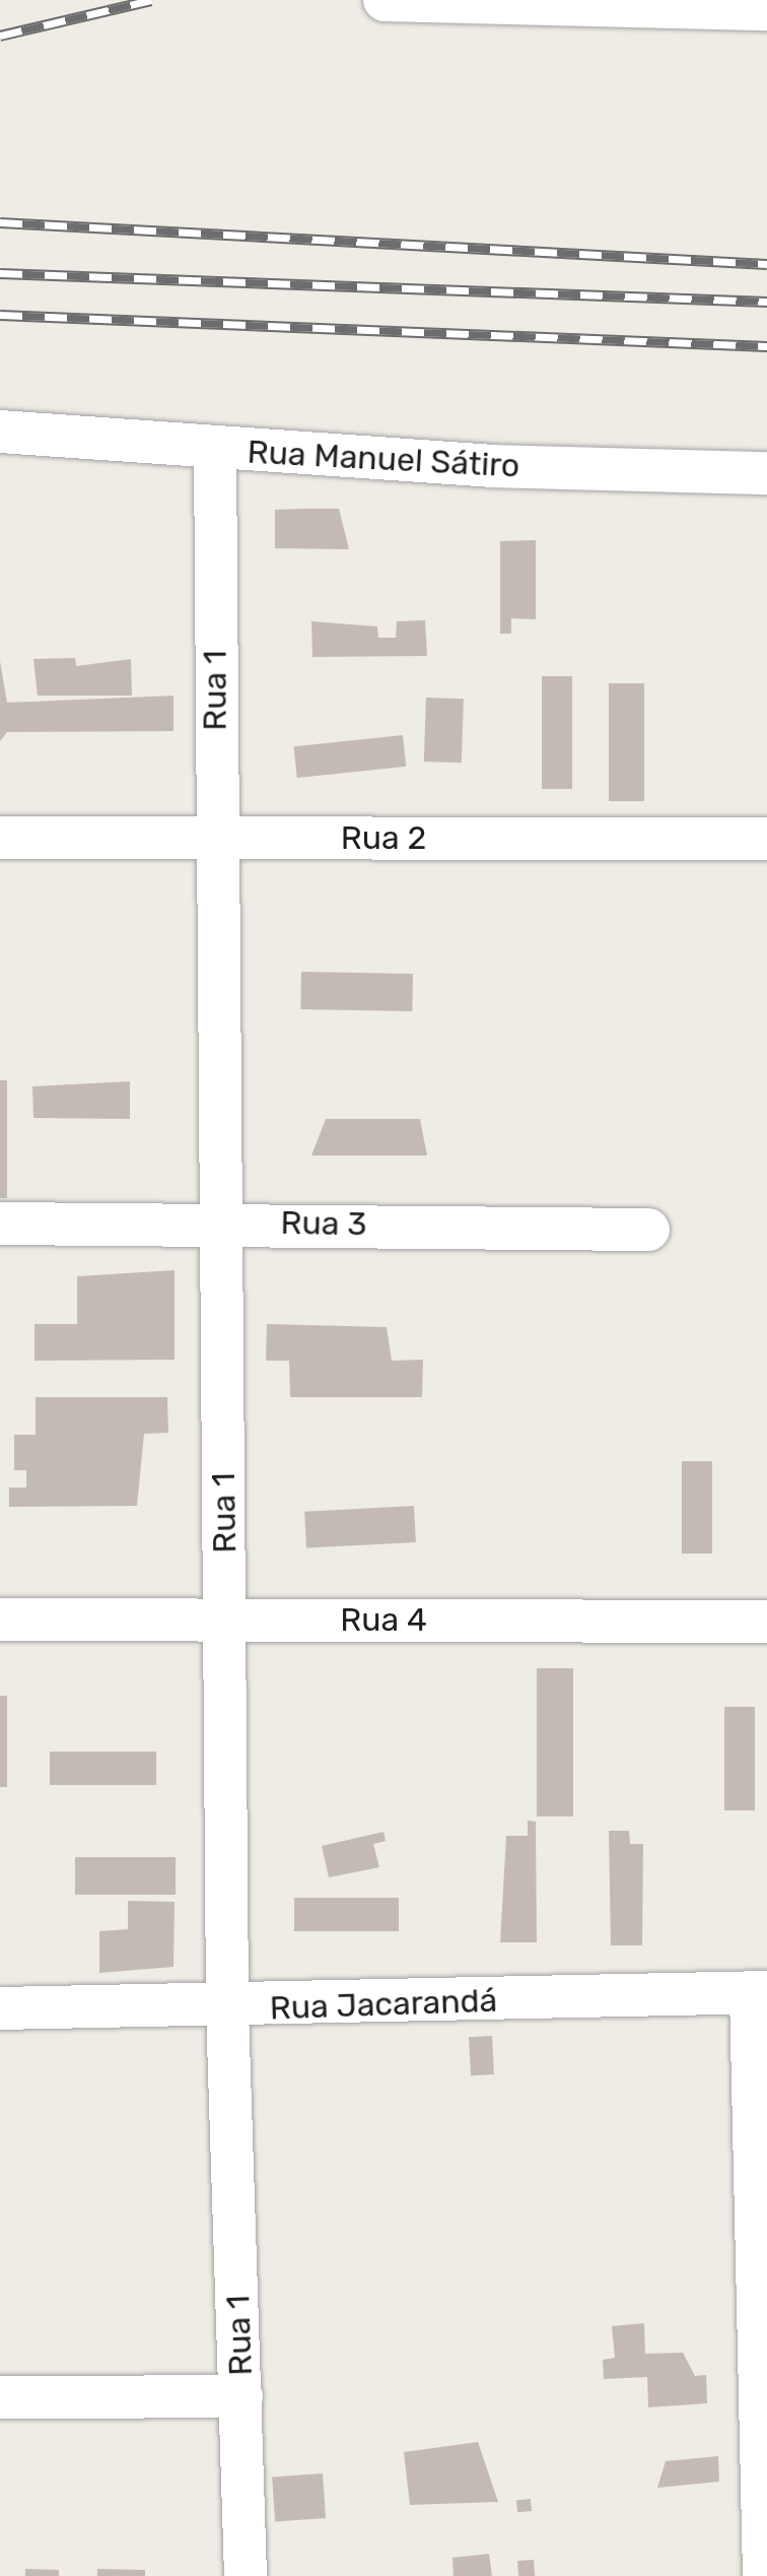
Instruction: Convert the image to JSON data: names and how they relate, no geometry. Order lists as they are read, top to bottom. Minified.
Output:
{"streets":{"street":["Rua Manuel Sátiro","Rua 1","Rua 2","Rua 3","Rua 4","Rua Jacarandá"]},"crossings":[["Rua Manuel Sátiro","Rua 1"],["Rua 1","Rua 2"],["Rua 1","Rua 3"],["Rua 1","Rua 4"],["Rua 1","Rua Jacarandá"]]}
